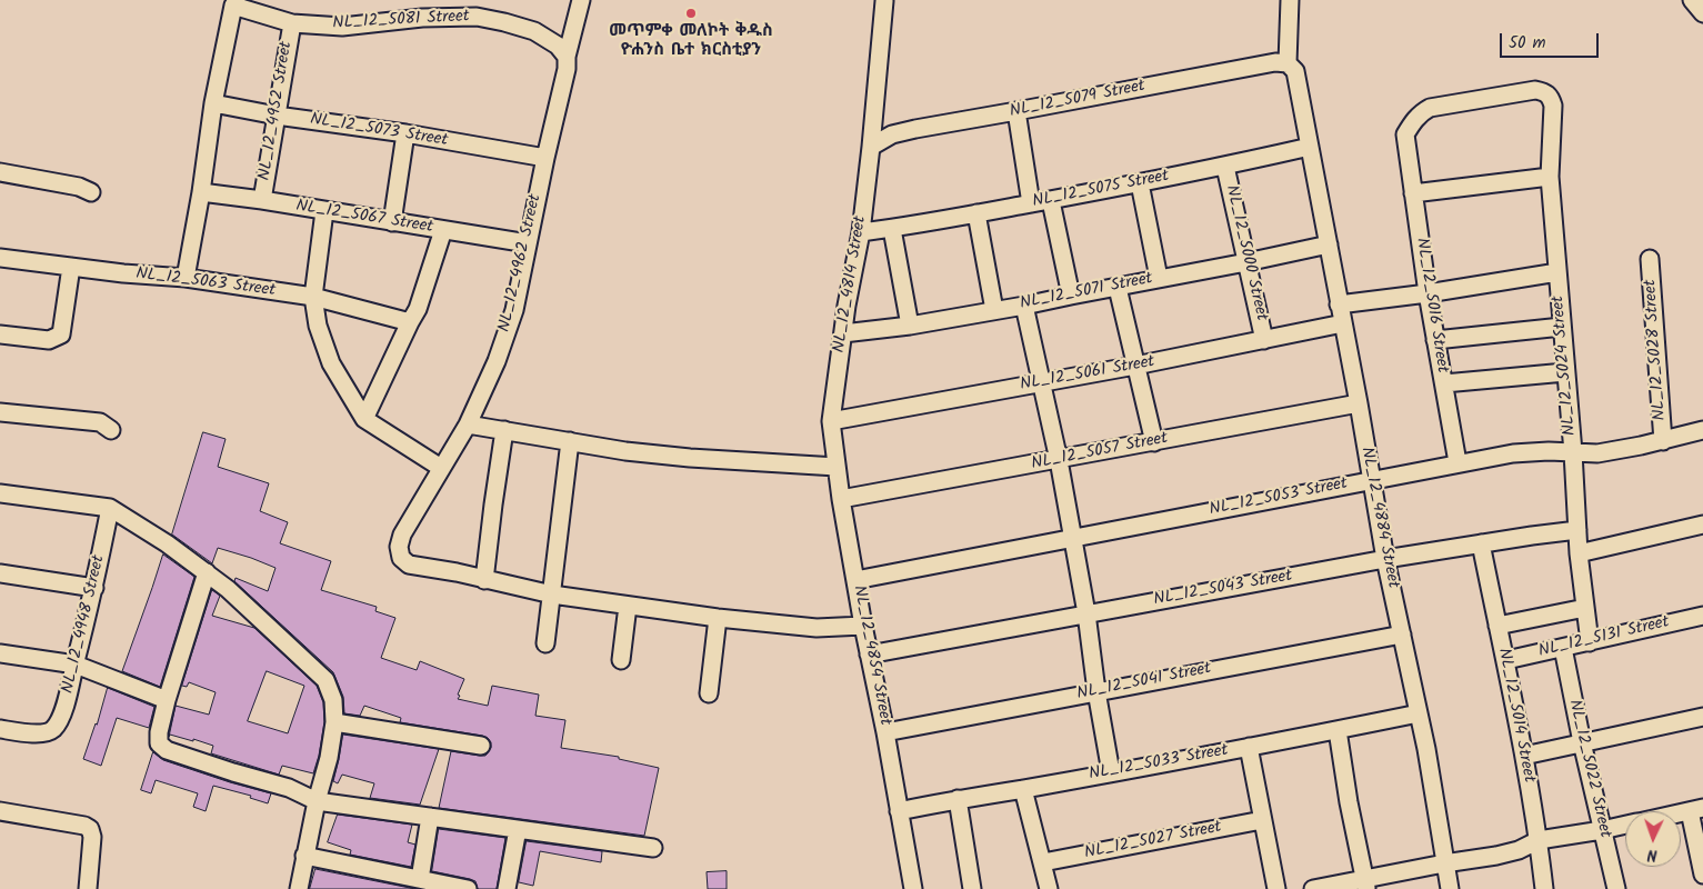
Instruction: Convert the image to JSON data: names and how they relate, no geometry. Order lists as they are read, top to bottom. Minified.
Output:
{"streets":{"street":["NL_12_5081 Street","NL_12_5079 Street","NL_12_4952 Street","NL_12_5073 Street","NL_12_5075 Street","NL_12_5067 Street","NL_12_5000 Street","NL_12_4962 Street","NL_12_5063 Street","NL_12_4814 Street","NL_12_5071 Street","NL_12_5016 Street","NL_12_5028 Street","NL_12_5024 Street","NL_12_5061 Street","NL_12_5057 Street","NL_12_5053 Street","NL_12_4884 Street","NL_12_5043 Street","NL_12_4948 Street","NL_12_5131 Street","NL_12_4854 Street","NL_12_5041 Street","NL_12_5014 Street","NL_12_5033 Street","NL_12_5022 Street","NL_12_5027 Street"]},"crossings":[["NL_12_5081 Street","NL_12_4952 Street"],["NL_12_5081 Street","NL_12_4962 Street"],["NL_12_5079 Street","NL_12_4814 Street"],["NL_12_5079 Street","NL_12_4884 Street"],["NL_12_4952 Street","NL_12_5073 Street"],["NL_12_4952 Street","NL_12_5067 Street"],["NL_12_5073 Street","NL_12_4962 Street"],["NL_12_5075 Street","NL_12_5000 Street"],["NL_12_5075 Street","NL_12_4814 Street"],["NL_12_5075 Street","NL_12_4884 Street"],["NL_12_5067 Street","NL_12_4962 Street"],["NL_12_5000 Street","NL_12_5071 Street"],["NL_12_5000 Street","NL_12_5061 Street"],["NL_12_4814 Street","NL_12_5071 Street"],["NL_12_4814 Street","NL_12_5061 Street"],["NL_12_4814 Street","NL_12_4854 Street"],["NL_12_5071 Street","NL_12_4884 Street"],["NL_12_5016 Street","NL_12_5024 Street"],["NL_12_5016 Street","NL_12_5053 Street"],["NL_12_5028 Street","NL_12_5053 Street"],["NL_12_5024 Street","NL_12_5053 Street"],["NL_12_5024 Street","NL_12_5043 Street"],["NL_12_5061 Street","NL_12_4884 Street"],["NL_12_5061 Street","NL_12_4854 Street"],["NL_12_5057 Street","NL_12_4884 Street"],["NL_12_5057 Street","NL_12_4854 Street"],["NL_12_5053 Street","NL_12_4884 Street"],["NL_12_5053 Street","NL_12_4854 Street"],["NL_12_4884 Street","NL_12_5043 Street"],["NL_12_4884 Street","NL_12_5041 Street"],["NL_12_4884 Street","NL_12_5033 Street"],["NL_12_5043 Street","NL_12_4854 Street"],["NL_12_5043 Street","NL_12_5014 Street"],["NL_12_5131 Street","NL_12_5014 Street"],["NL_12_5131 Street","NL_12_5022 Street"],["NL_12_4854 Street","NL_12_5041 Street"],["NL_12_4854 Street","NL_12_5033 Street"]],"places":["መጥምቀ መለኮት ቅዱስ ዮሐንስ ቤተ ክርስቲያን"],"scale_bar":"50 m","north":"bottom"}
